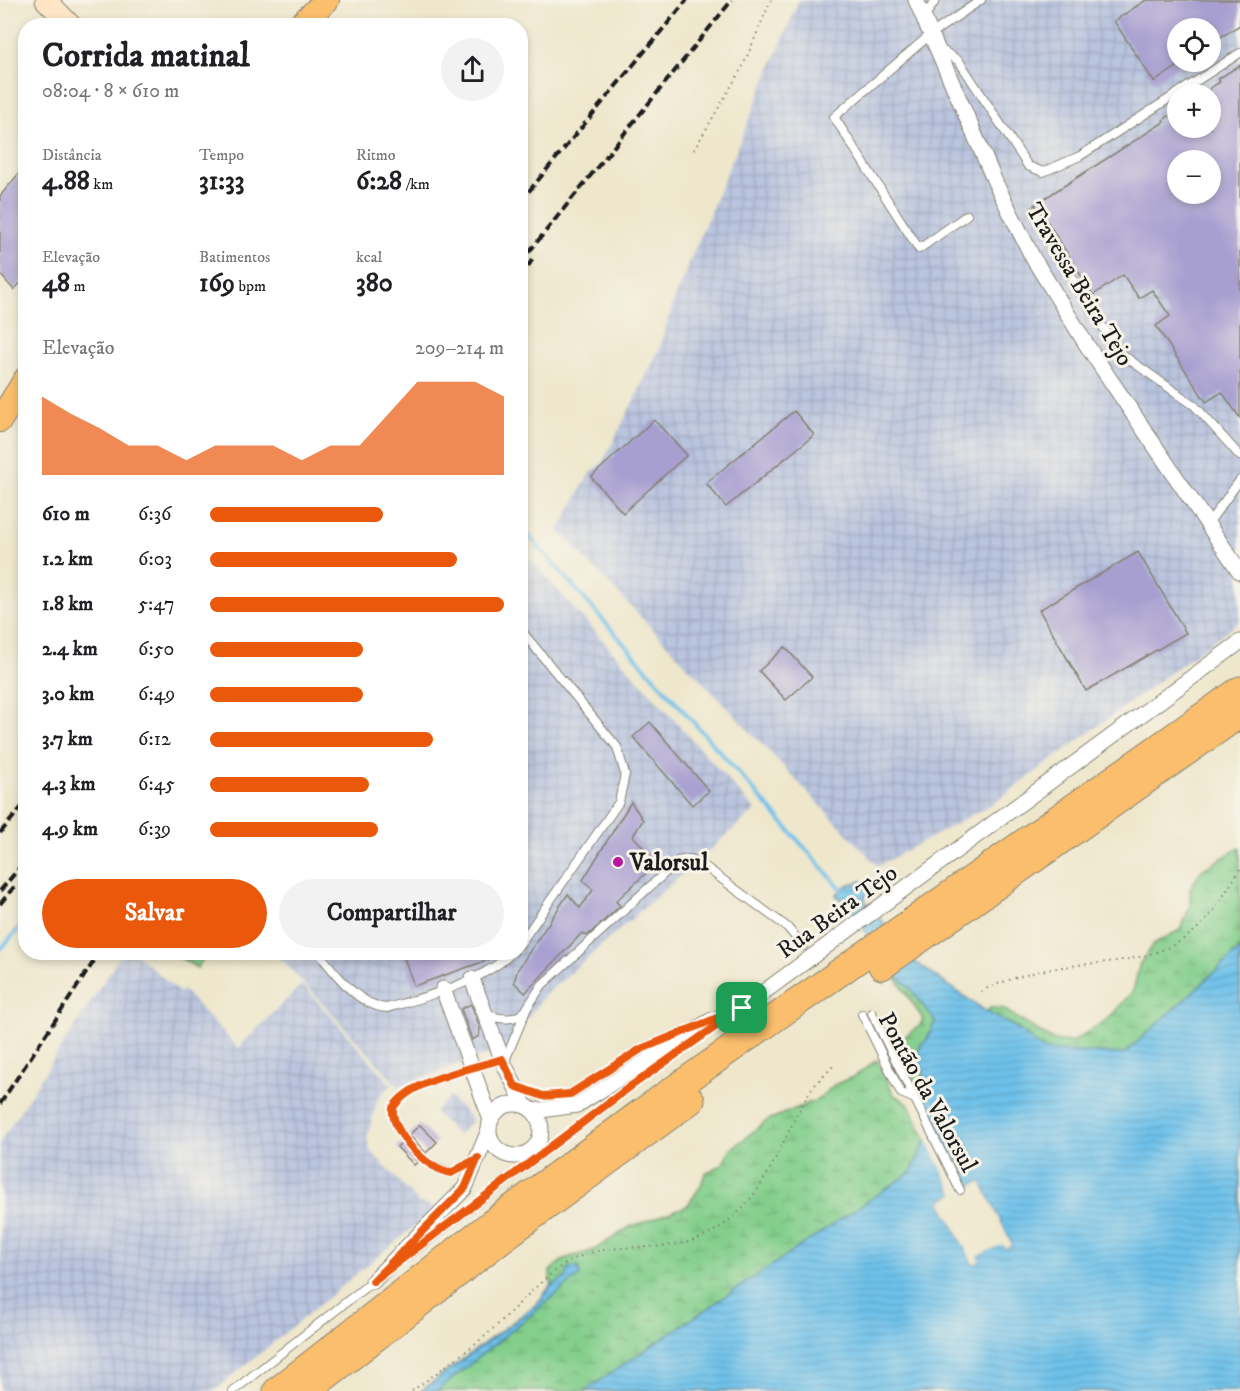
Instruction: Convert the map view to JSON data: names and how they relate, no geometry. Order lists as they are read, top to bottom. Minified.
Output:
{"streets":{"street":["Travessa Beira Tejo","Rua Beira Tejo"],"lane":["Pontão da Valorsul"]},"places":["Valorsul"],"page":{"map_buttons":["+","−"],"heading":["Corrida matinal","08:04 · 8 × 610 m"],"stats":[["Distância","4.88 km"],["Tempo","31:33"],["Ritmo","6:28 /km"],["Elevação","48 m"],["Batimentos","169 bpm"],["kcal","380"]],"chart":["Elevação","209–214 m"],"list":[{"name":"610 m","note":"6:36"},{"name":"1.2 km","note":"6:03"},{"name":"1.8 km","note":"5:47"},{"name":"2.4 km","note":"6:50"},{"name":"3.0 km","note":"6:49"},{"name":"3.7 km","note":"6:12"},{"name":"4.3 km","note":"6:45"},{"name":"4.9 km","note":"6:39"}],"buttons":["Salvar","Compartilhar"]}}
